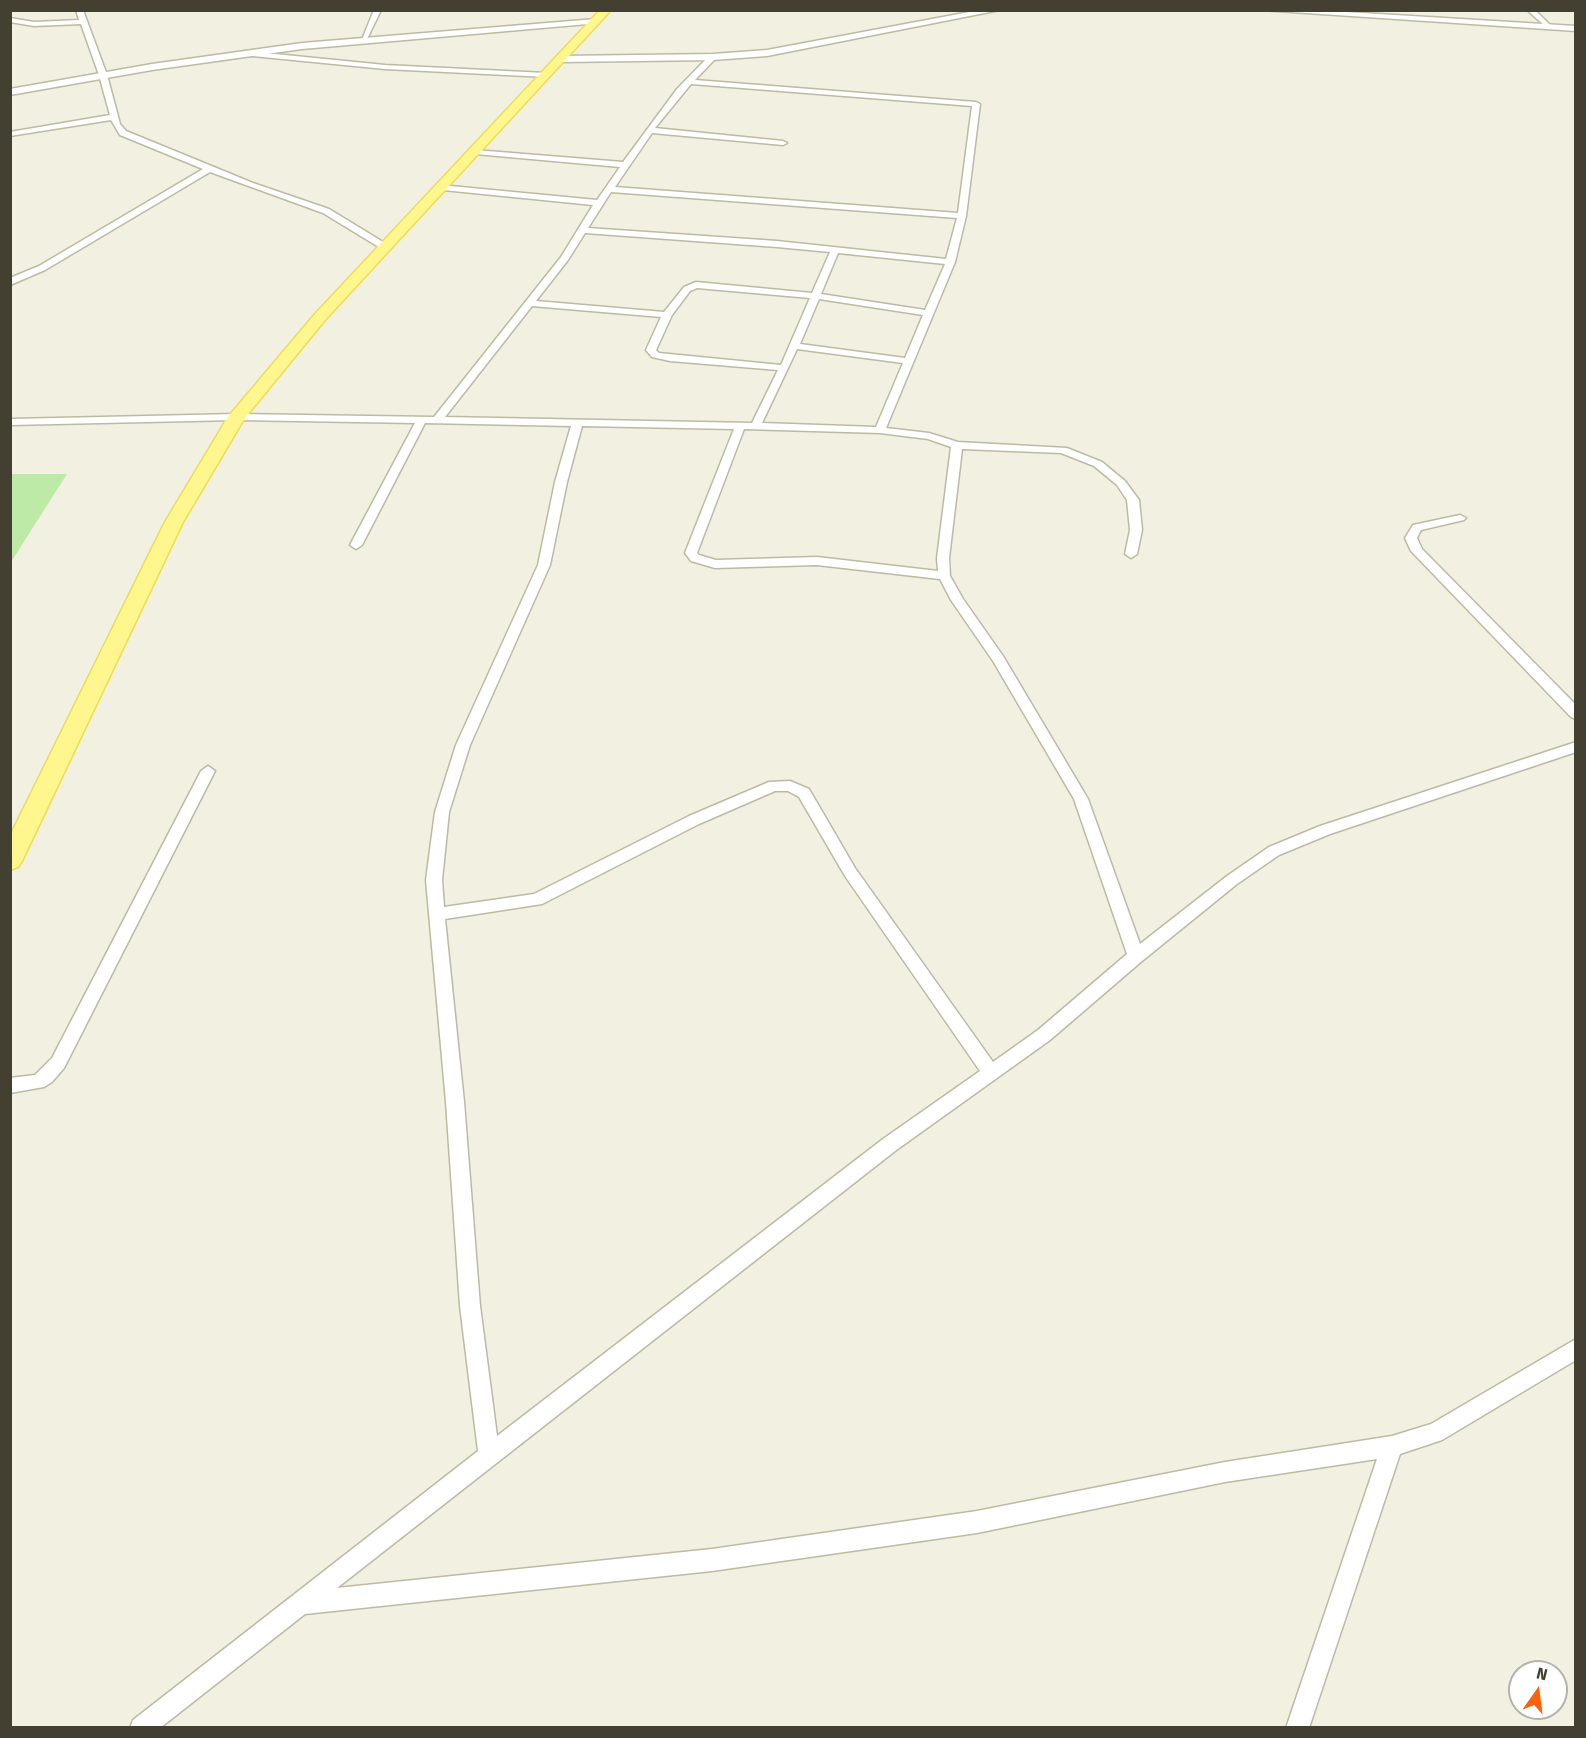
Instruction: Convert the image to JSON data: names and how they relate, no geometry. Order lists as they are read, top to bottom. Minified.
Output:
{"north":"top"}
